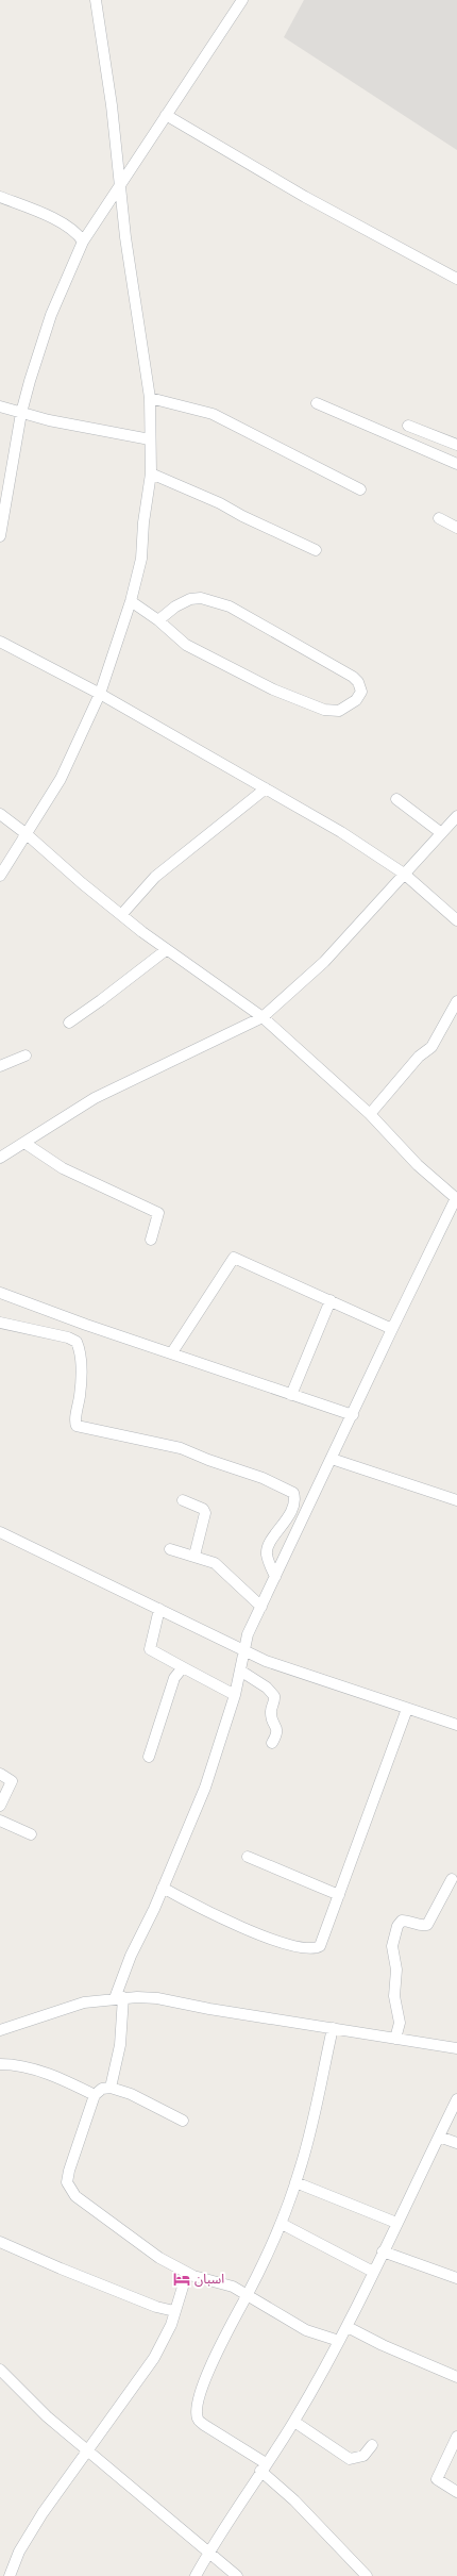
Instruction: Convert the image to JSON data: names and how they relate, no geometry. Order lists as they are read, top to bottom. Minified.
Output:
{"places":{"hotel":["اسبان"]}}
